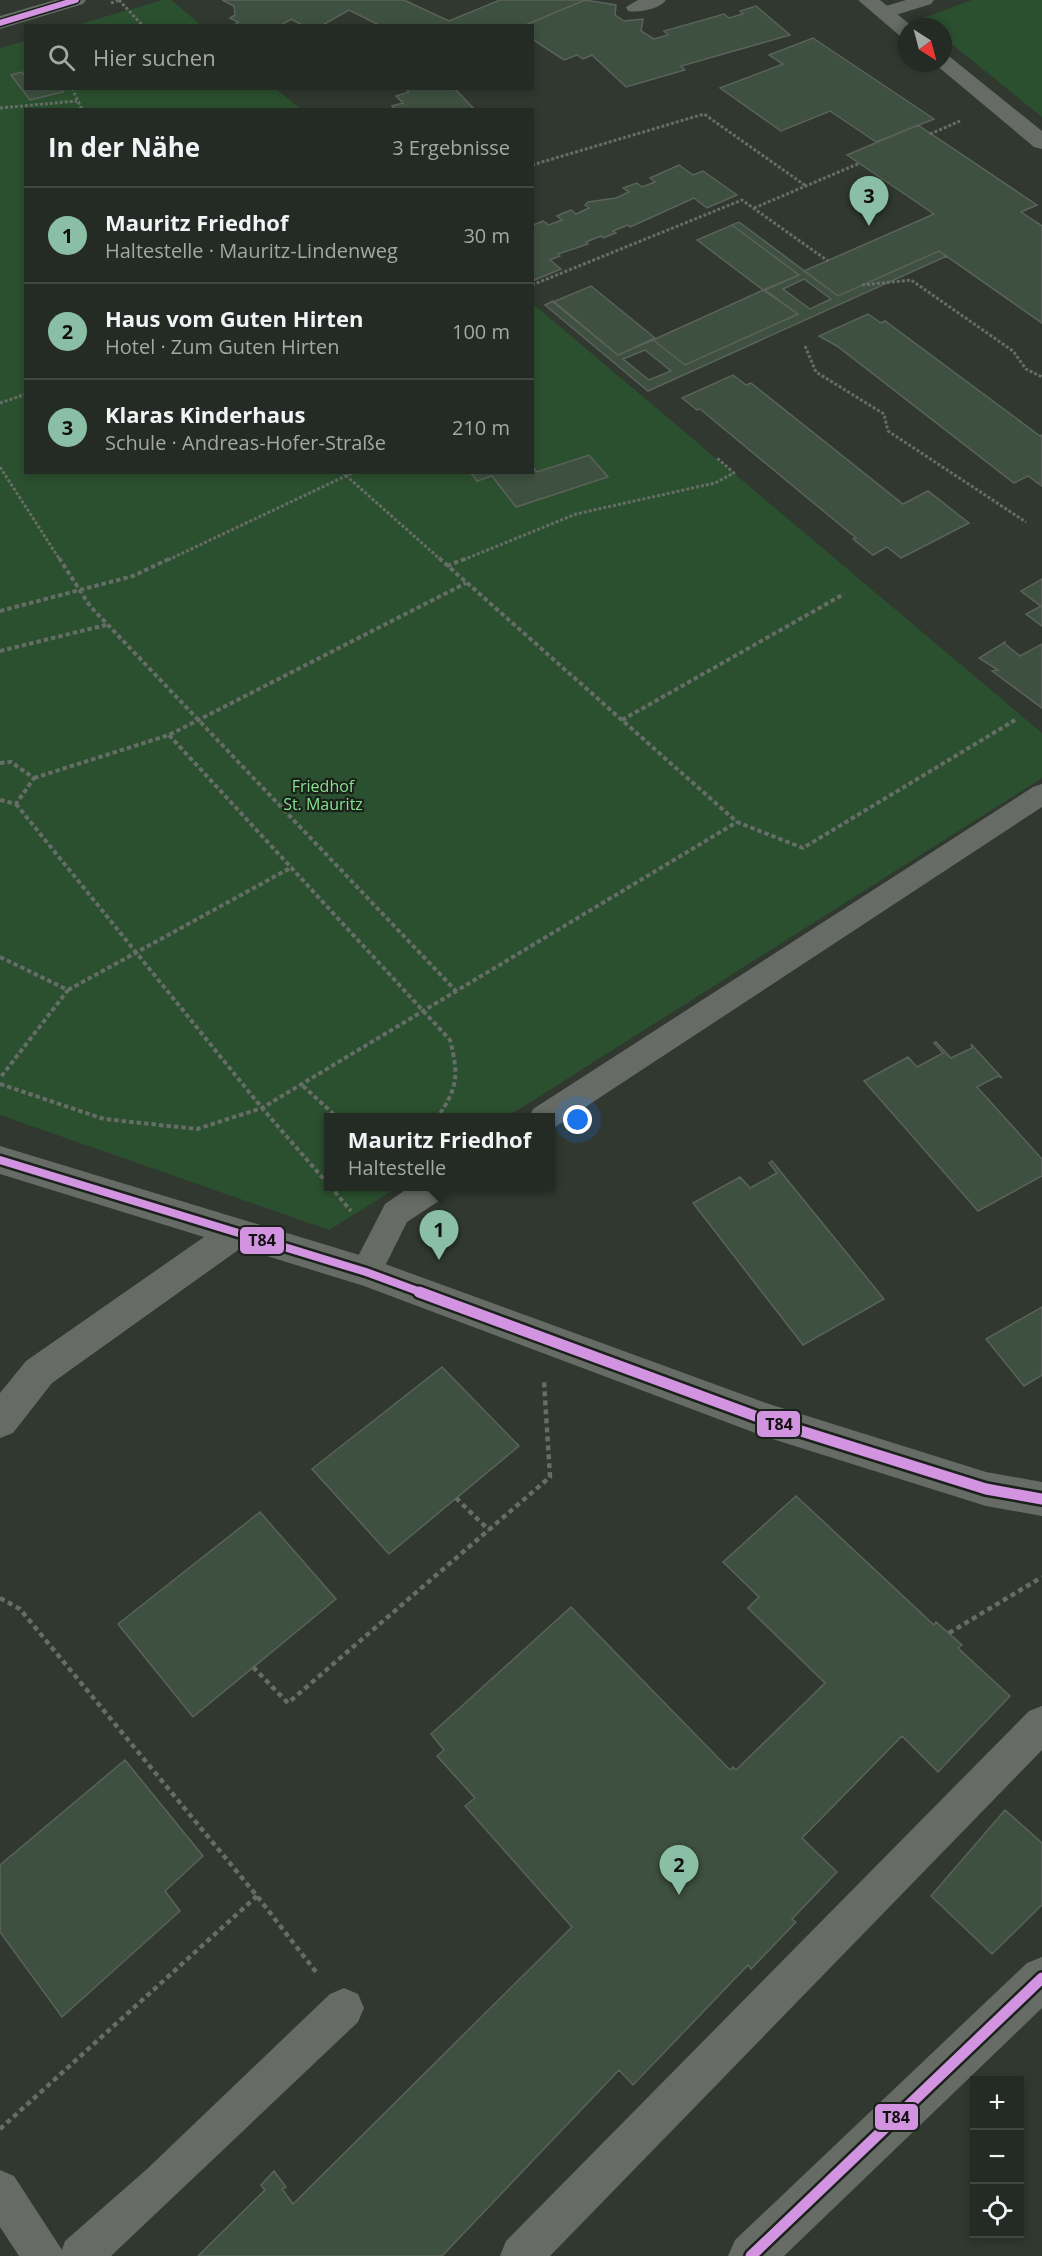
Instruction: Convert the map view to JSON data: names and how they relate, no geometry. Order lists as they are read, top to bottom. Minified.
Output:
{"parks":["Friedhof St. Mauritz"],"lines":["transit line T84"],"north":"bottom right","page":{"search":"Hier suchen","heading":["In der Nähe","3 Ergebnisse"],"pins":["3","1","2"],"list":[{"mark":"1","name":"Mauritz Friedhof","note":"Haltestelle · Mauritz-Lindenweg","value":"30 m"},{"mark":"2","name":"Haus vom Guten Hirten","note":"Hotel · Zum Guten Hirten","value":"100 m"},{"mark":"3","name":"Klaras Kinderhaus","note":"Schule · Andreas-Hofer-Straße","value":"210 m"}],"popup":["Mauritz Friedhof","Haltestelle"],"map_buttons":["+","−"]}}
